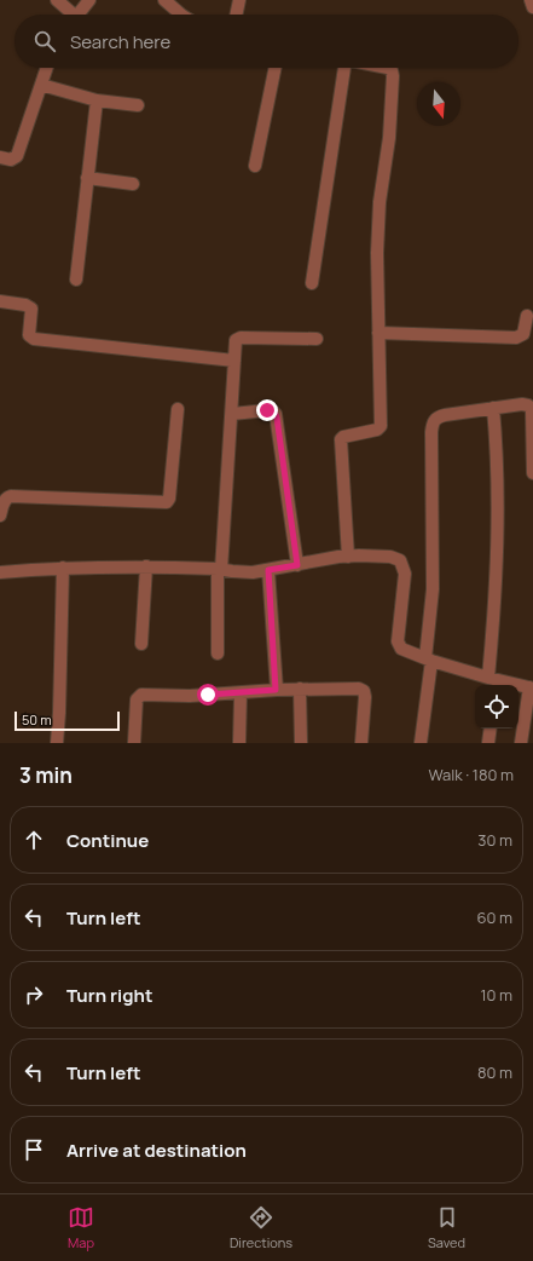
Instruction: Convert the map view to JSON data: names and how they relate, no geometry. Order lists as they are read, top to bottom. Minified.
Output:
{"scale_bar":"50 m","north":"bottom","page":{"search":"Search here","scale":"50 m","heading":["3 min","Walk · 180 m"],"list":[["Continue","30 m"],["Turn left","60 m"],["Turn right","10 m"],["Turn left","80 m"],"Arrive at destination"],"nav":["Map","Directions","Saved"]}}
